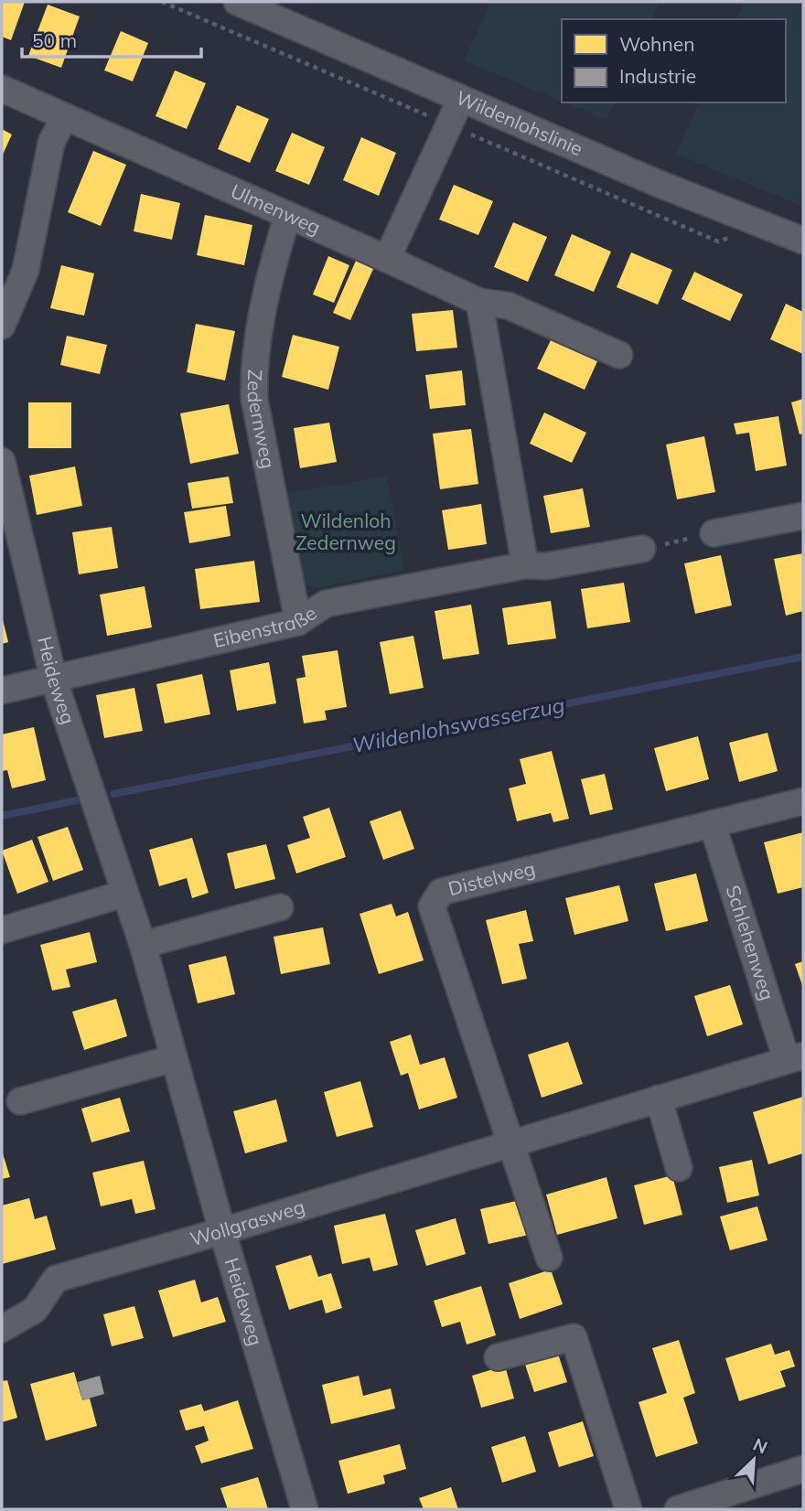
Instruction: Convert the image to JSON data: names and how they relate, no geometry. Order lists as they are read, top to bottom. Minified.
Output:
{"streets":{"street":["Wildenlohslinie","Ulmenweg","Zedernweg","Eibenstraße","Heideweg","Distelweg","Schlehenweg","Wollgrasweg"]},"crossings":[["Ulmenweg","Zedernweg"],["Zedernweg","Eibenstraße"],["Eibenstraße","Heideweg"],["Heideweg","Wollgrasweg"],["Distelweg","Schlehenweg"],["Distelweg","Wollgrasweg"],["Schlehenweg","Wollgrasweg"]],"water":["Wildenlohswasserzug"],"parks":["Wildenloh Zedernweg"],"legend":["Wohnen","Industrie"],"scale_bar":"50 m","north":"top right"}
